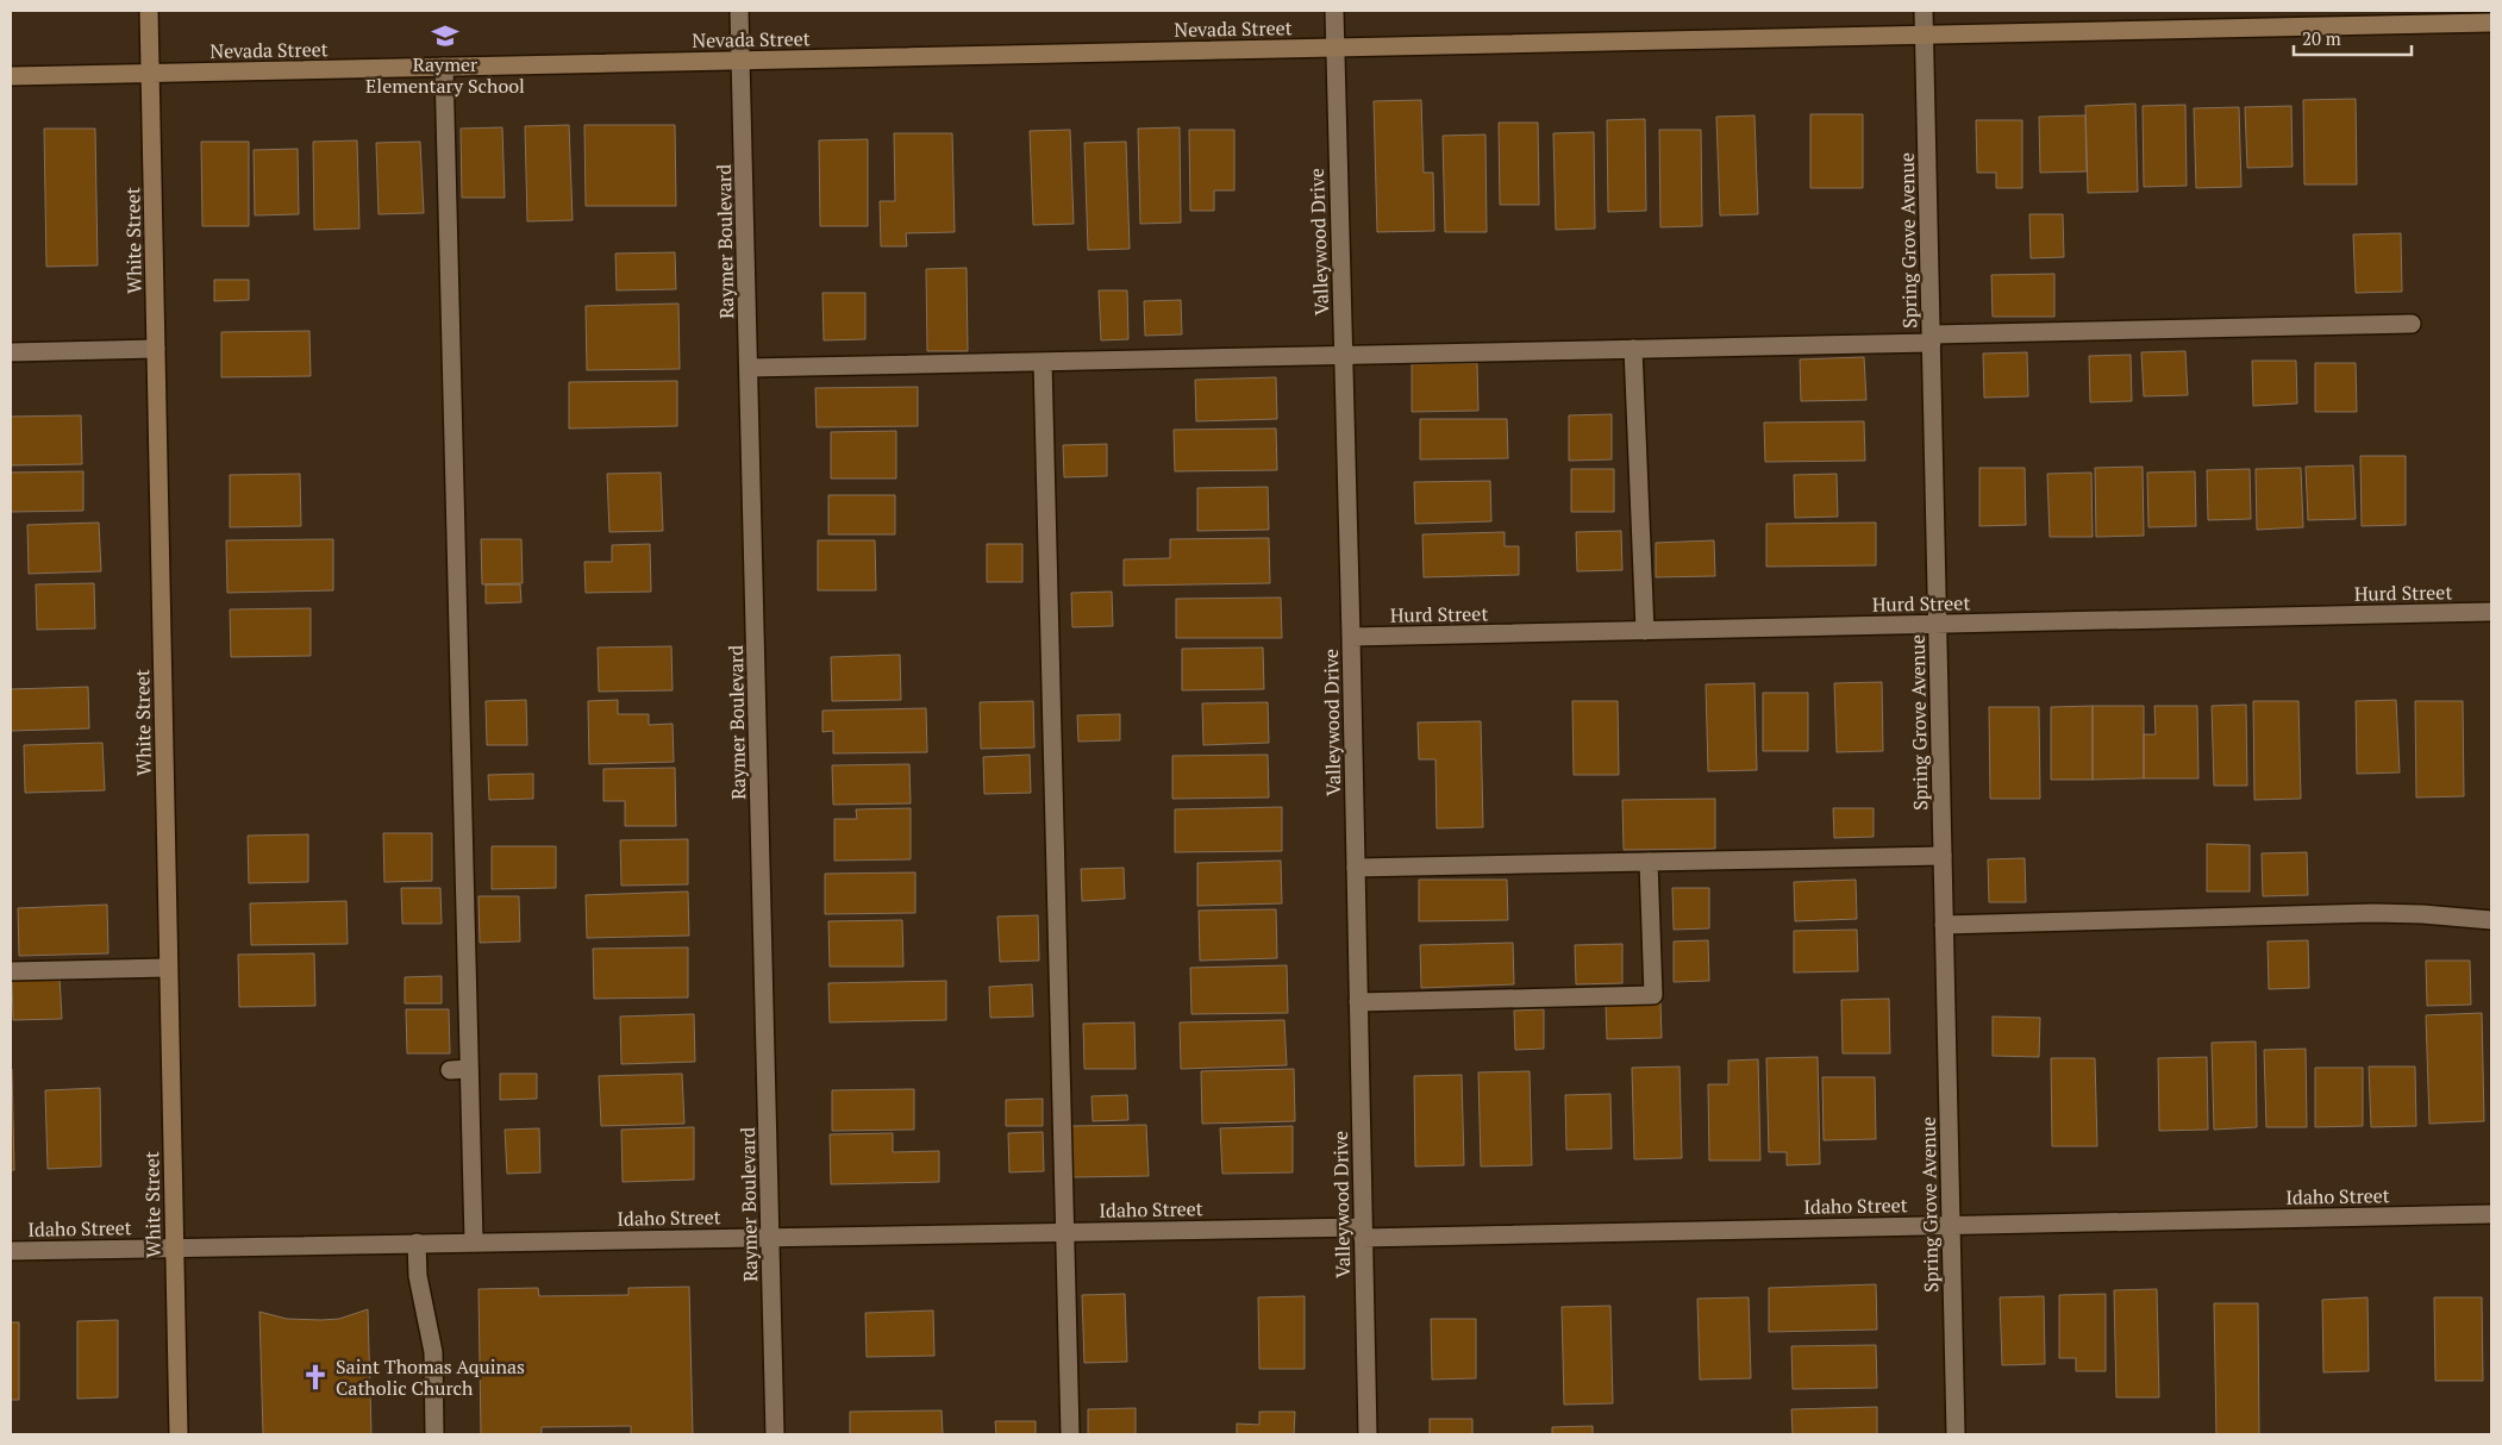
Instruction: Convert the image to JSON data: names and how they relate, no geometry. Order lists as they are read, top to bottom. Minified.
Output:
{"streets":{"street":["Nevada Street","White Street","Spring Grove Avenue","Raymer Boulevard","Valleywood Drive","Hurd Street","Idaho Street"]},"crossings":[["Nevada Street","White Street"],["Nevada Street","Spring Grove Avenue"],["Nevada Street","Raymer Boulevard"],["Nevada Street","Valleywood Drive"],["White Street","Idaho Street"],["Spring Grove Avenue","Hurd Street"],["Spring Grove Avenue","Idaho Street"],["Raymer Boulevard","Idaho Street"],["Valleywood Drive","Hurd Street"],["Valleywood Drive","Idaho Street"]],"places":{"school or university":["Raymer Elementary School"],"church":["Saint Thomas Aquinas Catholic Church"]},"scale_bar":"20 m"}
